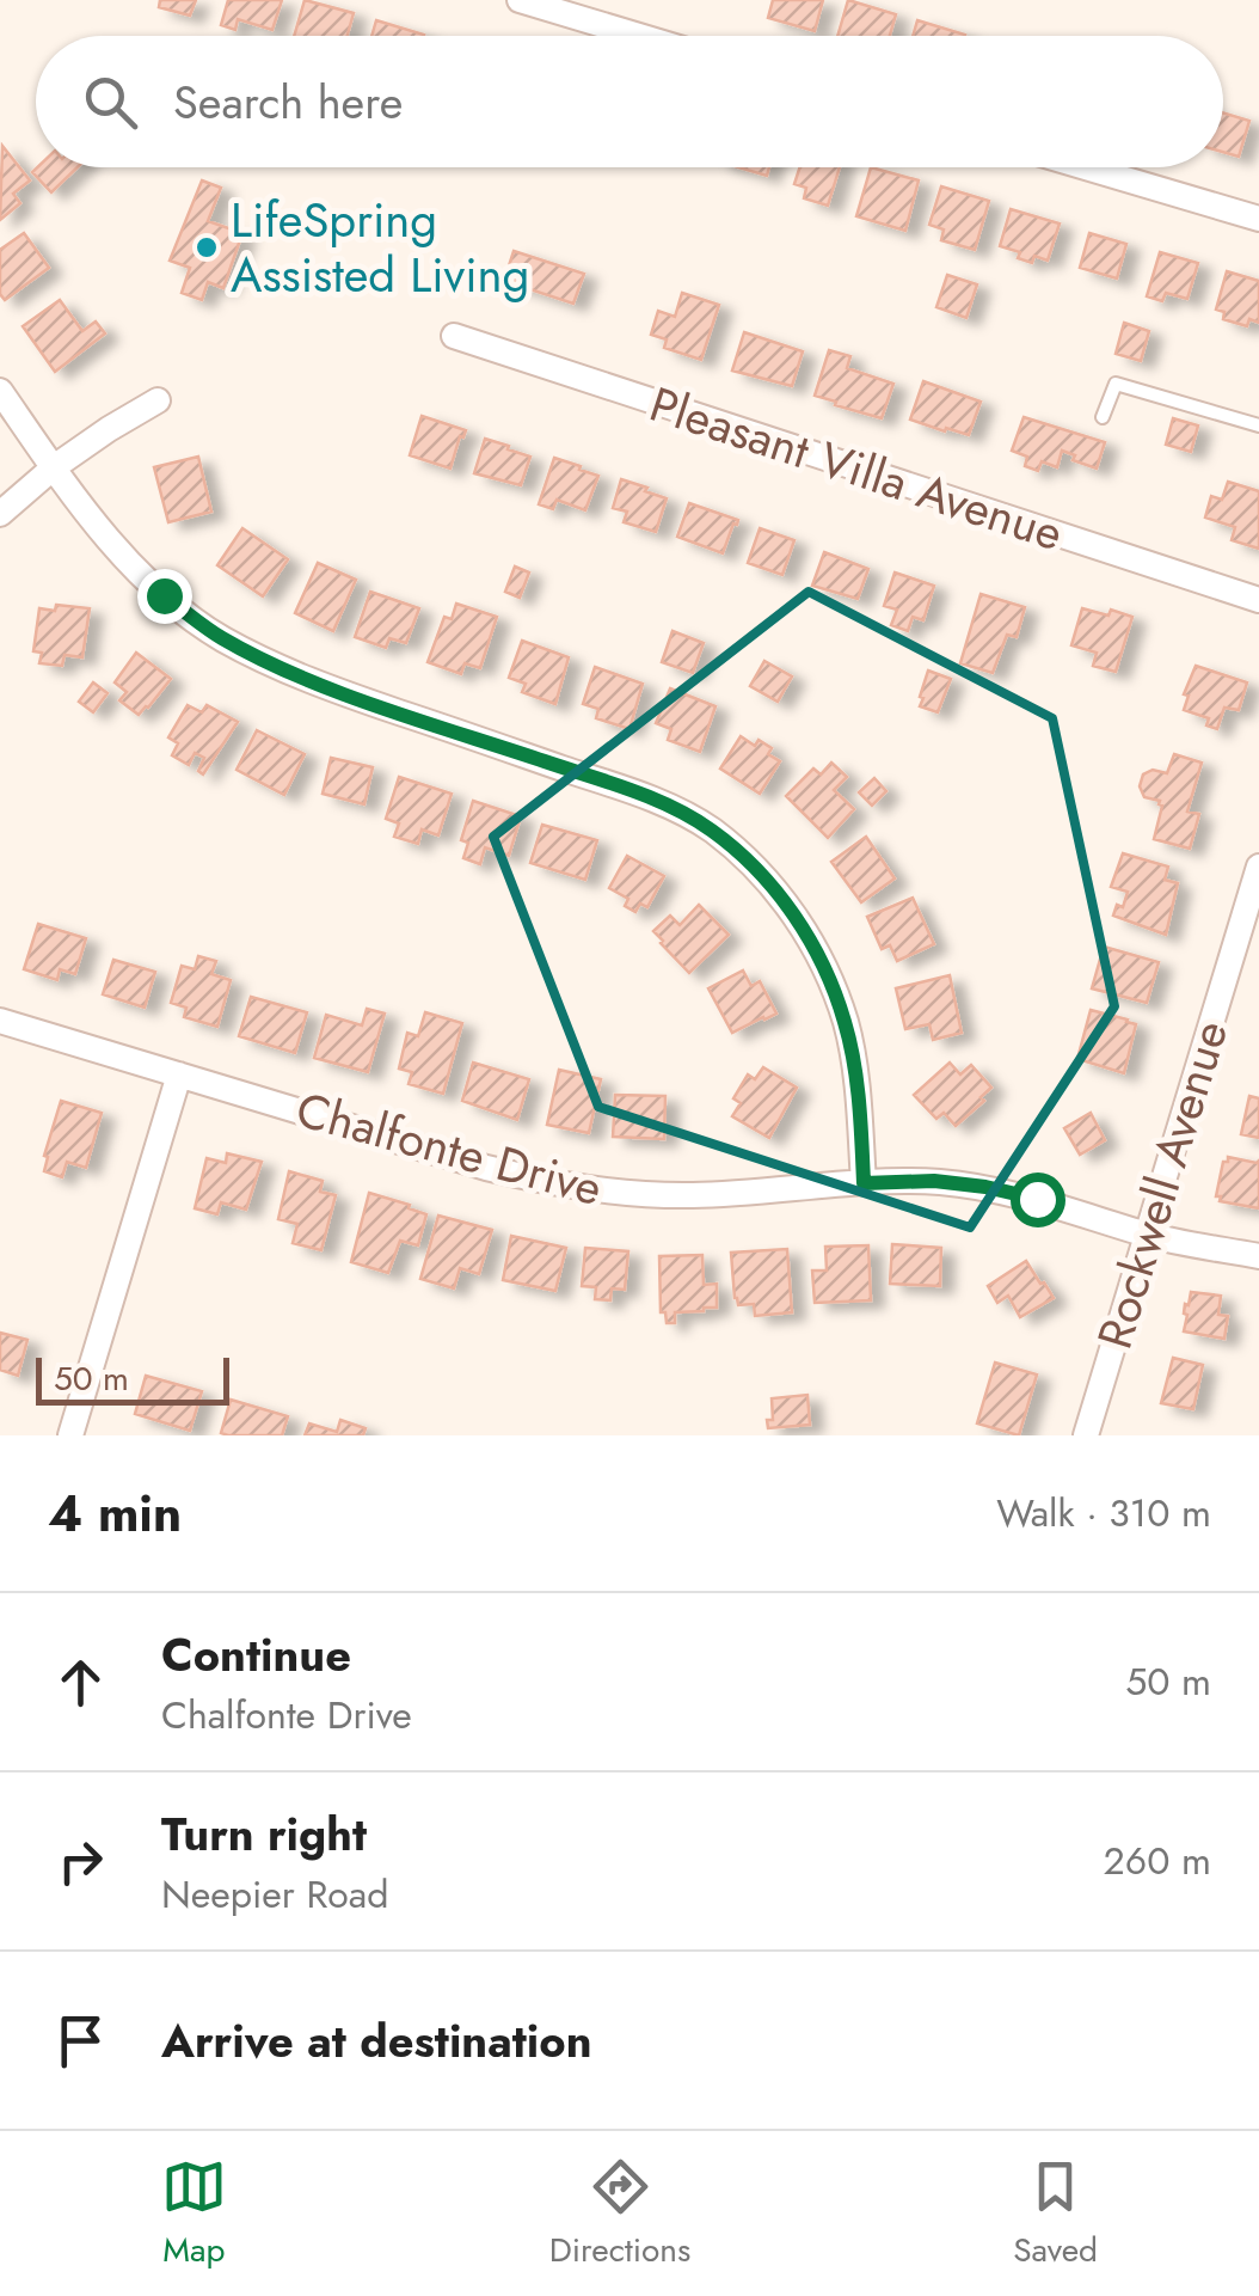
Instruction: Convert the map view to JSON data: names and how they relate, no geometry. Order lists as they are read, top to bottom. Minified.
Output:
{"streets":{"street":["Pleasant Villa Avenue","Chalfonte Drive","Rockwell Avenue"]},"crossings":[["Chalfonte Drive","Rockwell Avenue"]],"places":["LifeSpring Assisted Living"],"scale_bar":"50 m","page":{"search":"Search here","scale":"50 m","heading":["4 min","Walk · 310 m"],"list":[["Continue","Chalfonte Drive","50 m"],["Turn right","Neepier Road","260 m"],"Arrive at destination"],"nav":["Map","Directions","Saved"]}}
